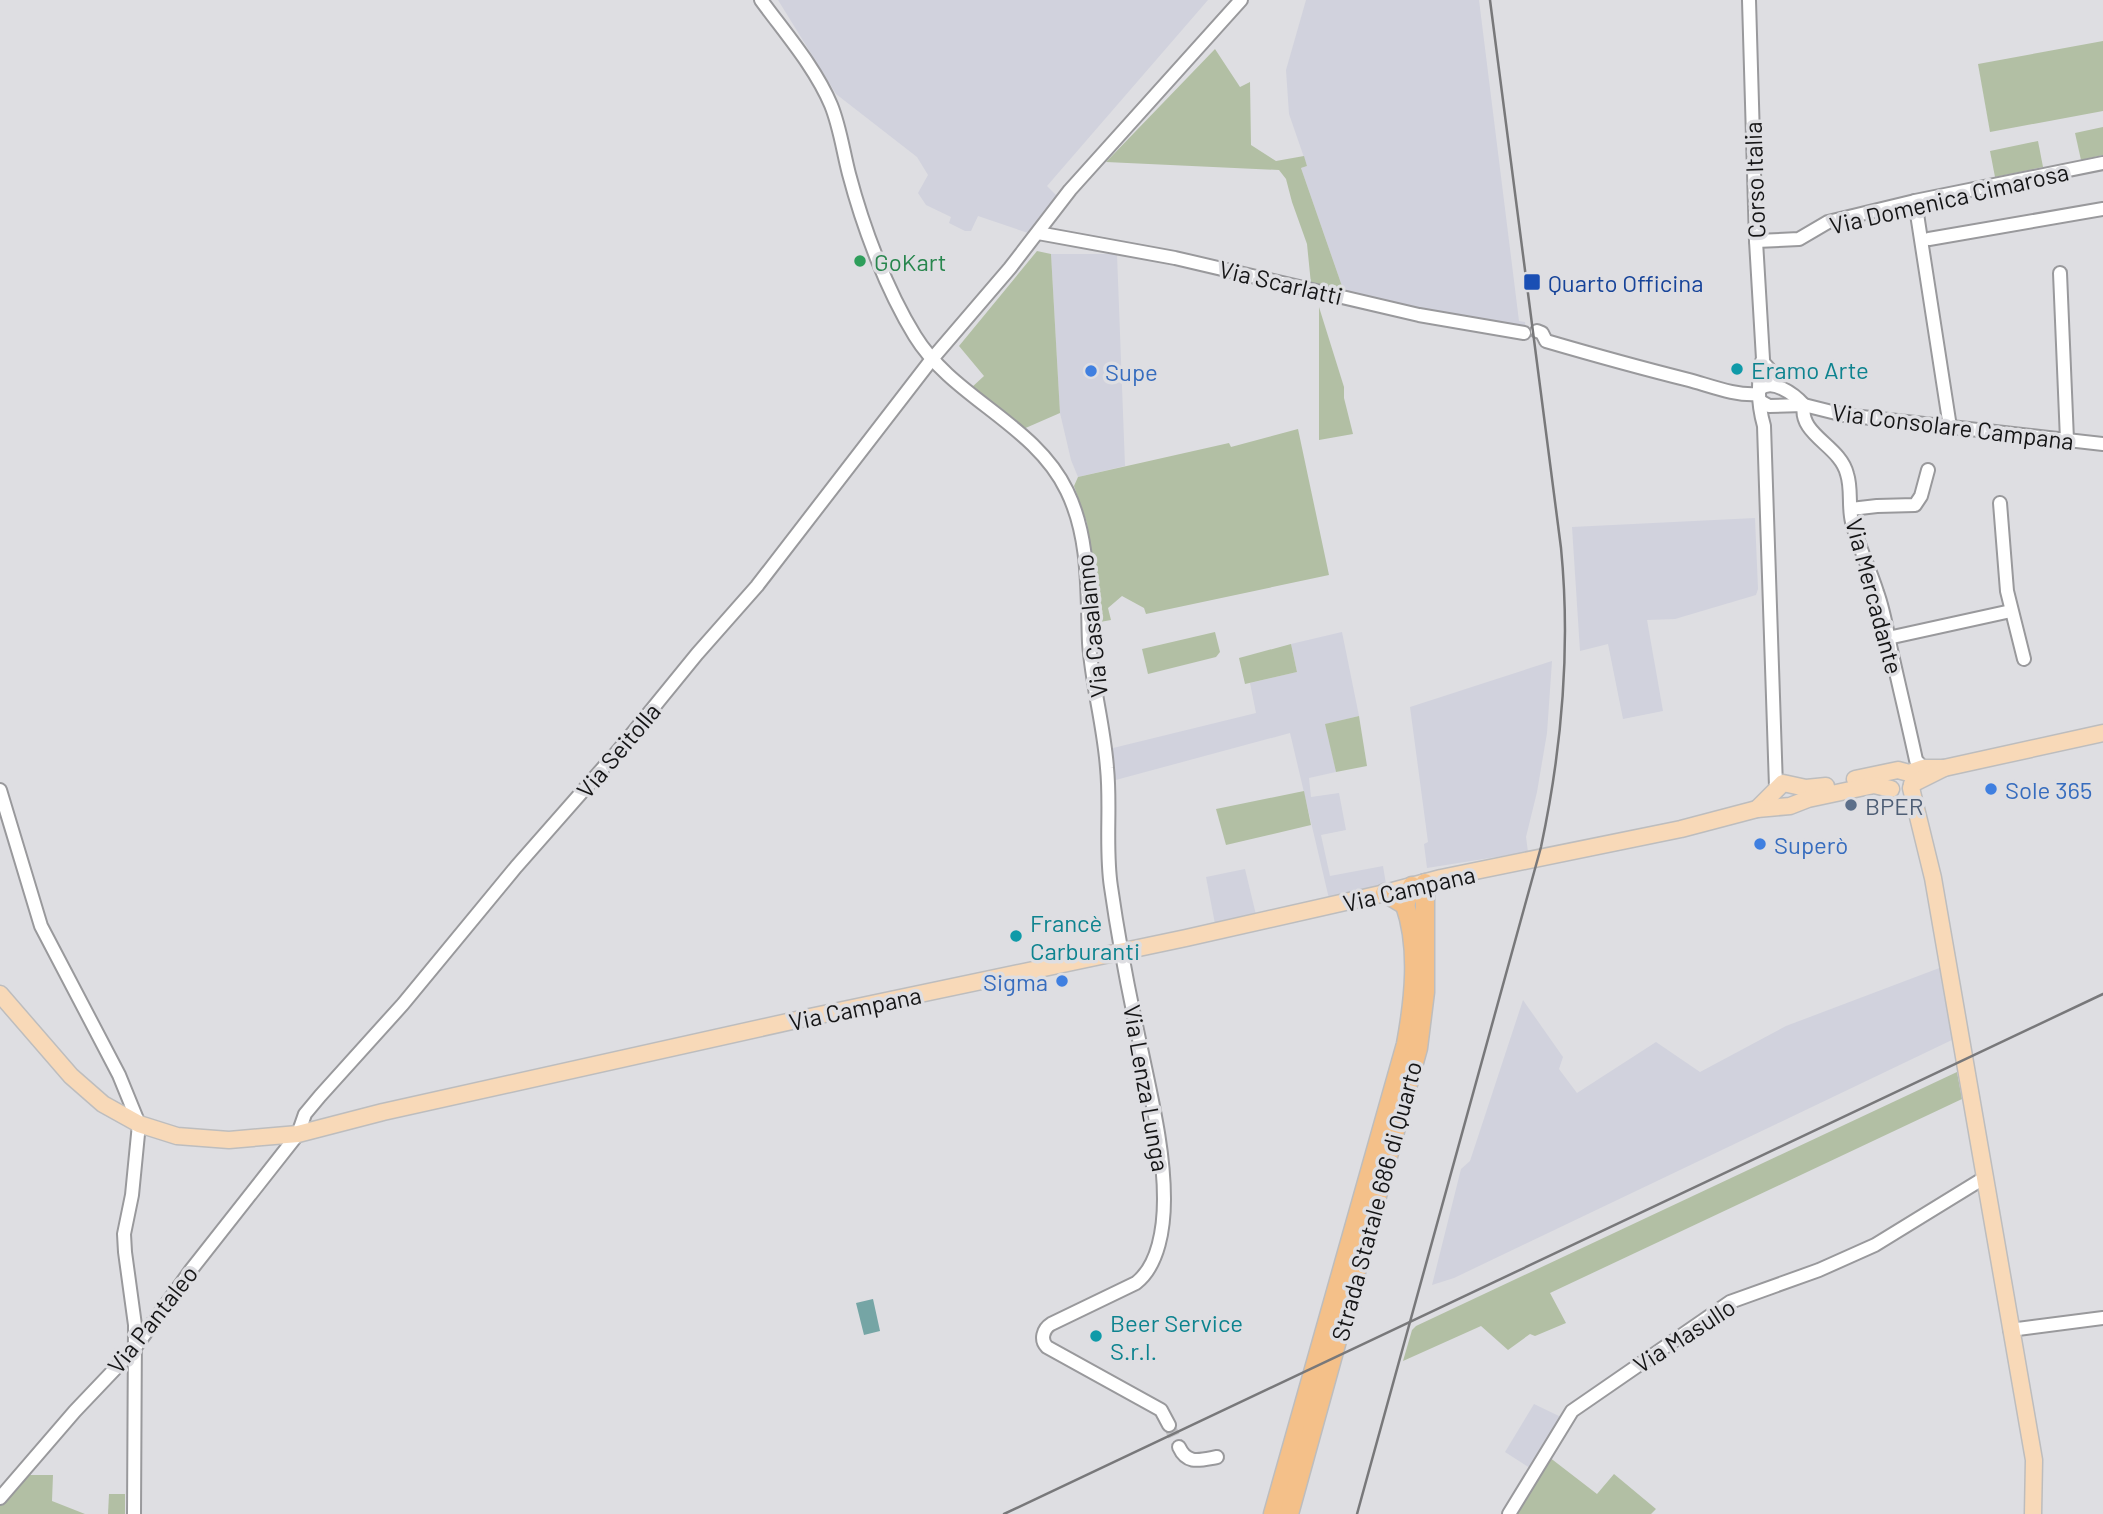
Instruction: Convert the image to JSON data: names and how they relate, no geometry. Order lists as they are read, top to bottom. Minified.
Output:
{"streets":{"highway":["Strada Statale 686 di Quarto"],"main road":["Via Campana"],"street":["Corso Italia","Via Domenica Cimarosa","Via Scarlatti","Via Consolare Campana","Via Mercadante","Via Casalanno","Via Seitolla","Via Lenza Lunga","Via Pantaleo","Via Masullo"]},"crossings":[["Corso Italia","Via Domenica Cimarosa"],["Corso Italia","Via Scarlatti"],["Corso Italia","Via Consolare Campana"],["Corso Italia","Via Campana"],["Via Scarlatti","Via Consolare Campana"],["Via Scarlatti","Via Seitolla"],["Via Consolare Campana","Via Mercadante"],["Via Mercadante","Via Campana"],["Via Casalanno","Via Seitolla"],["Via Casalanno","Via Campana"],["Via Casalanno","Via Lenza Lunga"],["Via Seitolla","Via Campana"],["Via Seitolla","Via Pantaleo"],["Via Campana","Via Lenza Lunga"],["Via Campana","Strada Statale 686 di Quarto"],["Via Campana","Via Pantaleo"]],"places":{"other":["GoKart","Eramo Arte","Supe","Sole 365","BPER","Superò","Francè Carburanti","Sigma","Beer Service S.r.l."],"transit":["Quarto Officina"]}}
